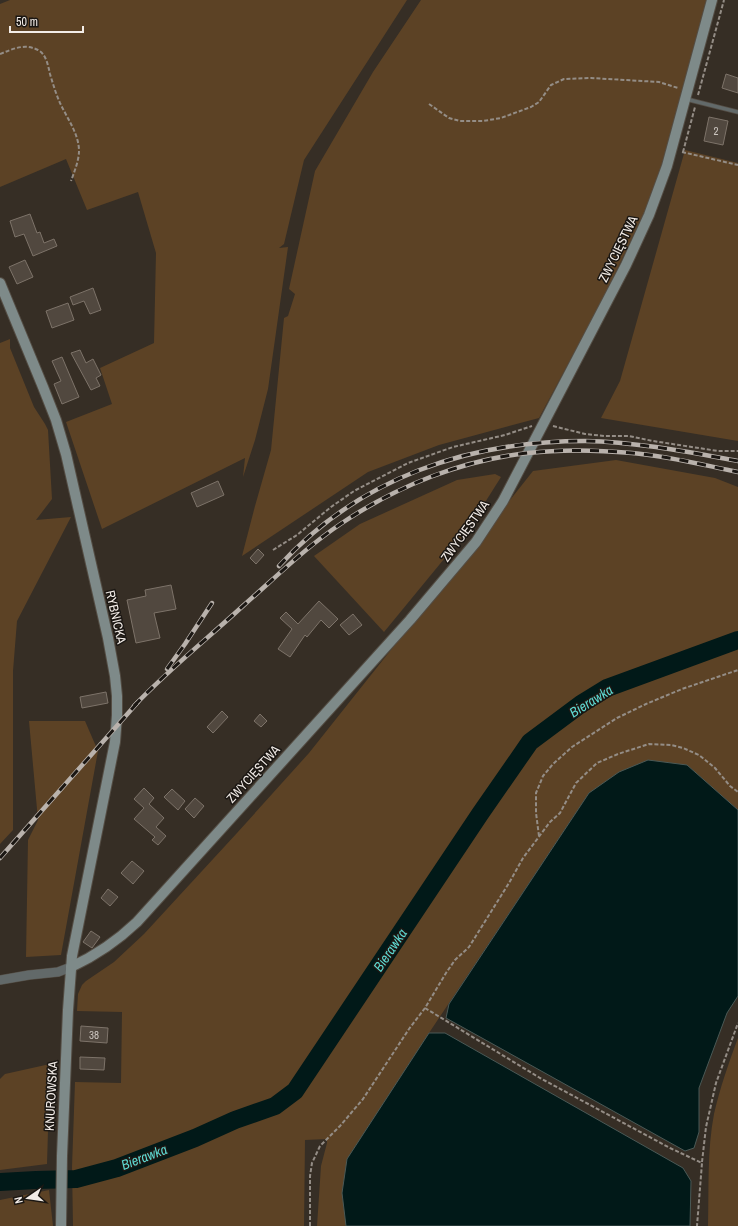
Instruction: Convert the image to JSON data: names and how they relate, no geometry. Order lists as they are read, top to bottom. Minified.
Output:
{"streets":{"main road":["ZWYCIĘSTWA","RYBNICKA","KNUROWSKA"]},"crossings":[["ZWYCIĘSTWA","RYBNICKA"],["ZWYCIĘSTWA","KNUROWSKA"],["RYBNICKA","KNUROWSKA"]],"water":["Bierawka"],"house_numbers":["2","38"],"scale_bar":"50 m","north":"left"}
